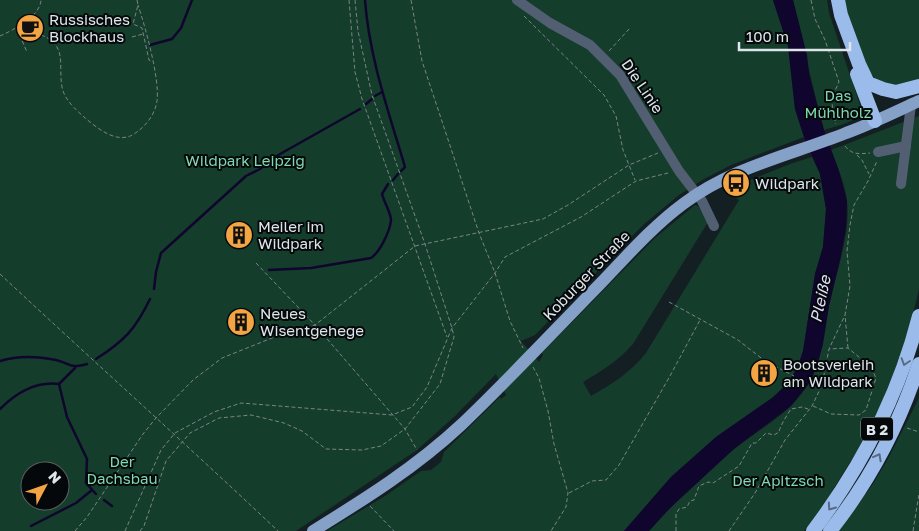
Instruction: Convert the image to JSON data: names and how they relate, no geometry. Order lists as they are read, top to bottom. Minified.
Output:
{"streets":{"highway":["B 2"],"main road":["Koburger Straße"],"lane":["Die Linie"]},"crossings":[["Die Linie","Koburger Straße"]],"water":["Pleiße"],"parks":["Das Mühlholz","Wildpark Leipzig","Der Dachsbau","Der Apitzsch"],"places":{"cafe":["Russisches Blockhaus"],"bus stop":["Wildpark"],"building":["Meiler im Wildpark","Neues Wisentgehege","Bootsverleih am Wildpark"]},"scale_bar":"100 m","north":"top right"}
